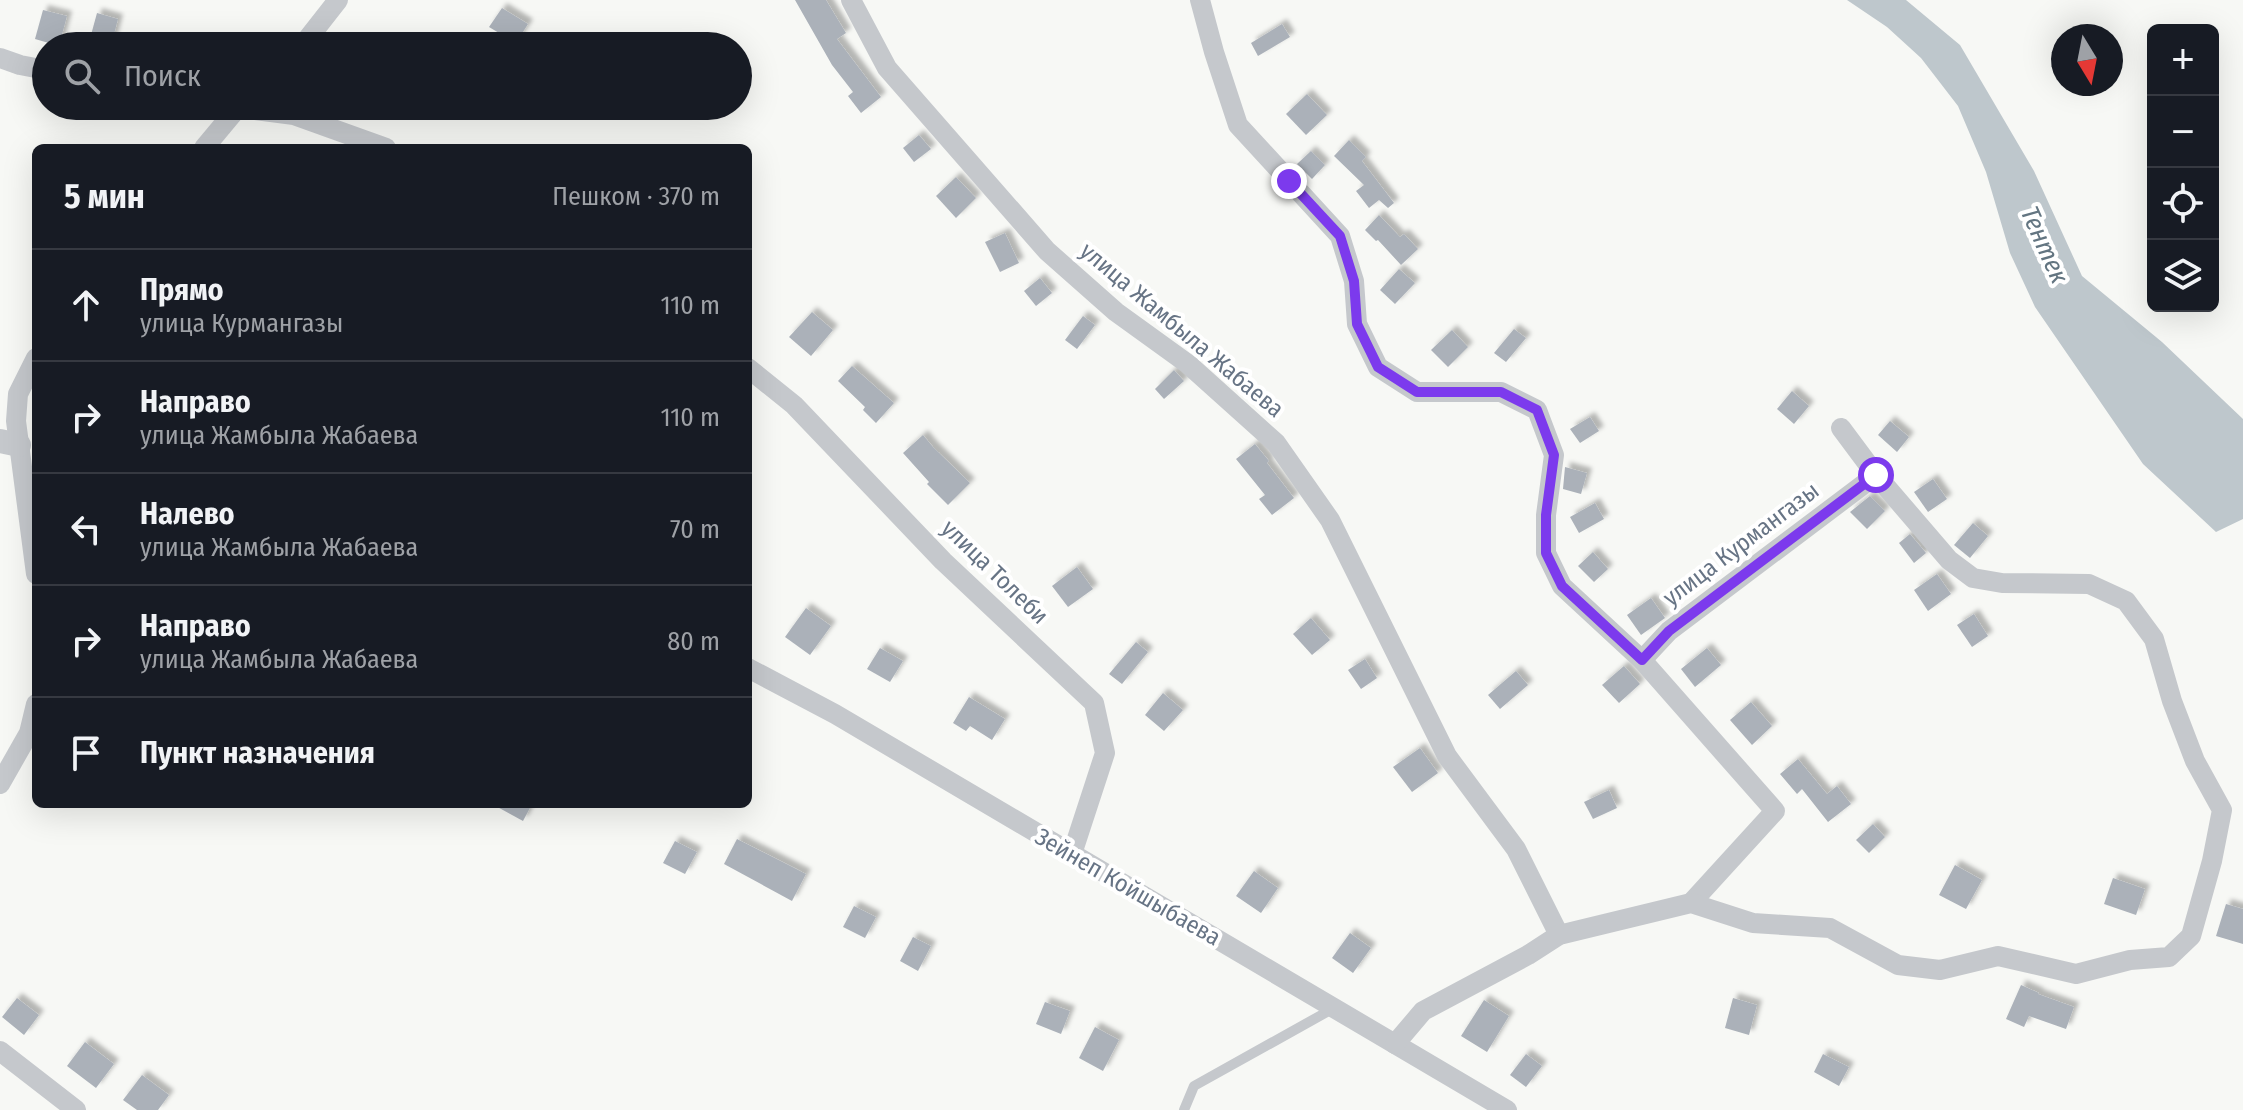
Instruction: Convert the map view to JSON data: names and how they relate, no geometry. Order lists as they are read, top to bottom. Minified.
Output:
{"streets":{"street":["улица Жамбыла Жабаева","улица Курмангазы","улица Толеби","Зейнеп Койшыбаева"]},"crossings":[["улица Толеби","Зейнеп Койшыбаева"]],"water":["Тентек"],"north":"bottom","page":{"map_buttons":["+","−"],"search":"Поиск","heading":["5 мин","Пешком · 370 m"],"list":[["Прямо","улица Курмангазы","110 m"],["Направо","улица Жамбыла Жабаева","110 m"],["Налево","улица Жамбыла Жабаева","70 m"],["Направо","улица Жамбыла Жабаева","80 m"],"Пункт назначения"]}}
